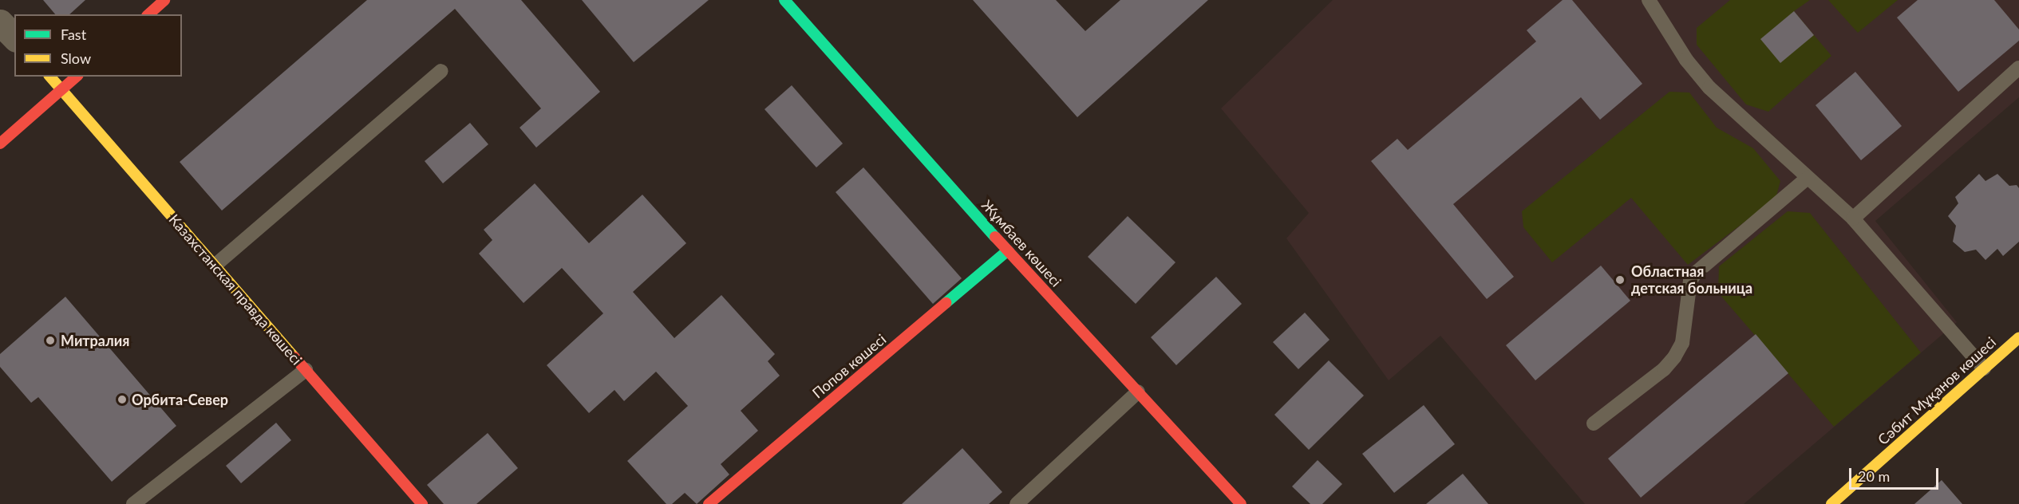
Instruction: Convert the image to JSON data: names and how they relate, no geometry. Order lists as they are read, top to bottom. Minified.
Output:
{"streets":{"street":["Жұмбаев көшесі","Казахстанская правда көшесі","Попов көшесі","Сәбит Мұқанов көшесі"]},"crossings":[["Жұмбаев көшесі","Попов көшесі"]],"places":["Областная детская больница","Митралия","Орбита-Север"],"legend":["Fast","Slow"],"scale_bar":"20 m"}
